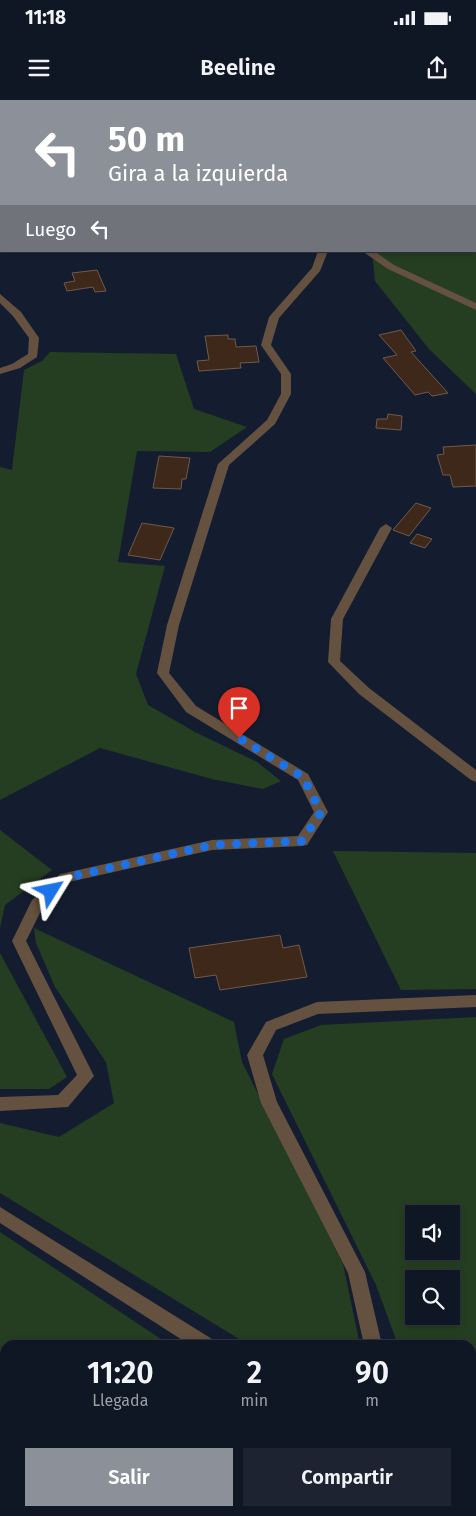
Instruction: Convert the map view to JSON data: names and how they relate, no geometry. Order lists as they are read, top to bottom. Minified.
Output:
{"page":{"status":"11:18","header":"Beeline","turn":["50 m","Gira a la izquierda"],"then":"Luego","eta":["11:20","Llegada","2","min","90","m"],"buttons":["Salir","Compartir"]}}
